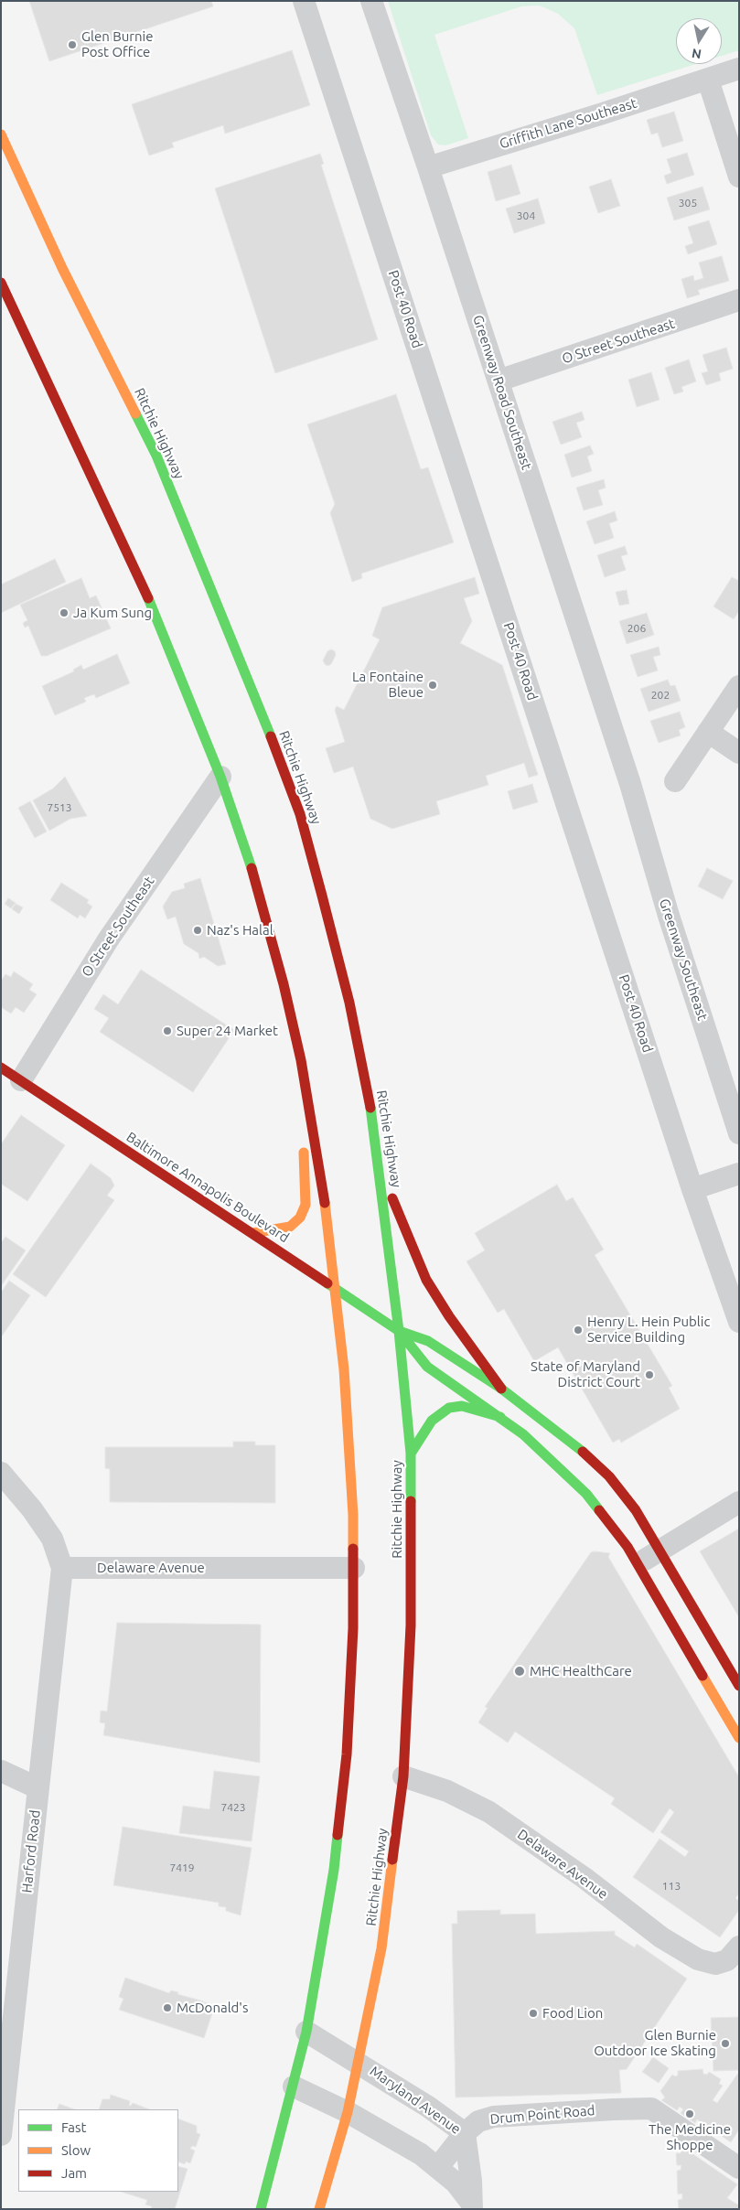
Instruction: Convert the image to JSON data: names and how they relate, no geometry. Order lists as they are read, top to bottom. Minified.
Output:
{"streets":{"main road":["Ritchie Highway","Baltimore Annapolis Boulevard"],"street":["Griffith Lane Southeast","Post 40 Road","O Street Southeast","Greenway Road Southeast","Greenway Southeast","Delaware Avenue","Harford Road","Maryland Avenue","Drum Point Road"]},"crossings":[["Griffith Lane Southeast","Greenway Road Southeast"],["O Street Southeast","Greenway Road Southeast"],["O Street Southeast","Baltimore Annapolis Boulevard"],["Greenway Road Southeast","Greenway Southeast"],["Ritchie Highway","Baltimore Annapolis Boulevard"],["Ritchie Highway","Delaware Avenue"],["Ritchie Highway","Maryland Avenue"],["Delaware Avenue","Harford Road"],["Maryland Avenue","Drum Point Road"]],"places":["Glen Burnie Post Office","Ja Kum Sung","La Fontaine Bleue","Naz's Halal","Super 24 Market","Henry L. Hein Public Service Building","State of Maryland District Court","MHC HealthCare","McDonald's","Food Lion","Glen Burnie Outdoor Ice Skating","The Medicine Shoppe"],"house_numbers":["305","304","206","202","7513","7423","7419","113"],"legend":["Fast","Slow","Jam"],"north":"bottom"}
